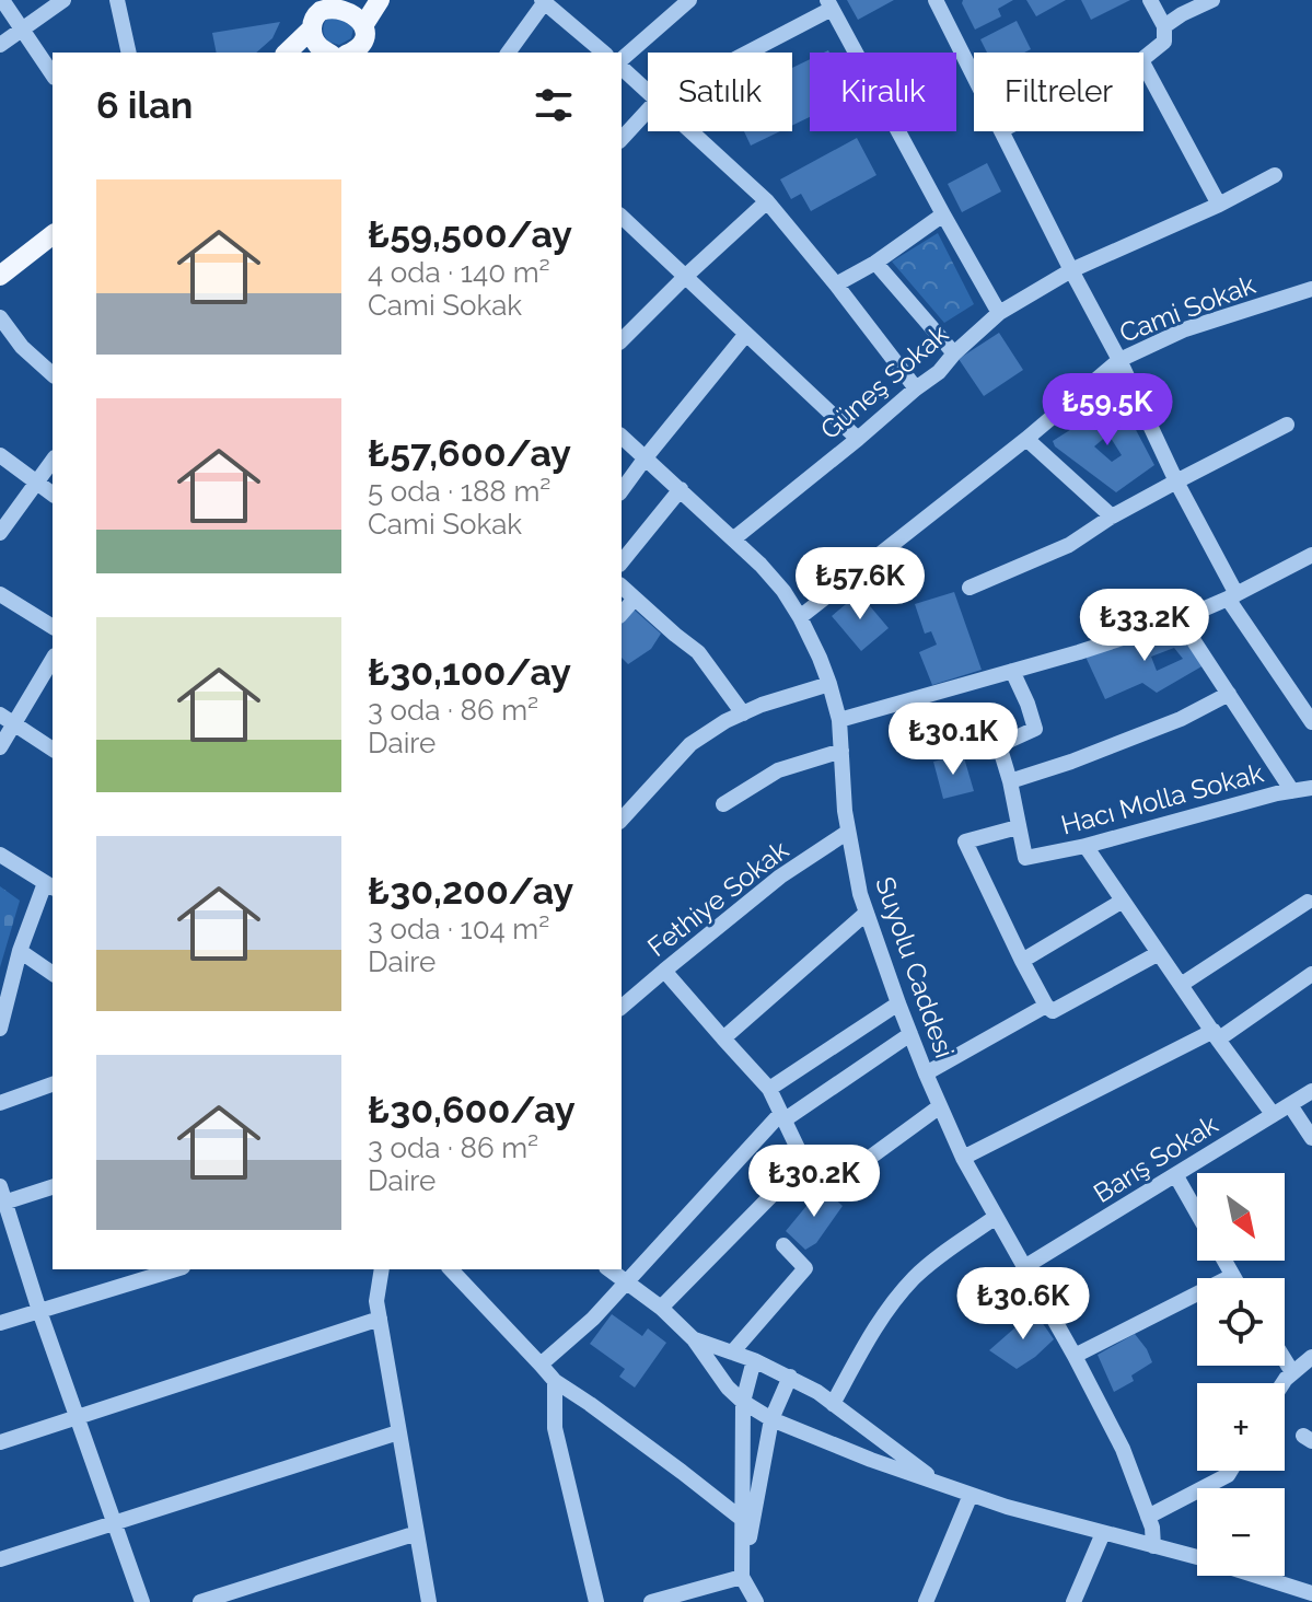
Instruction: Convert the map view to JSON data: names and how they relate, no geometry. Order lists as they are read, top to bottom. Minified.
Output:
{"streets":{"street":["Cami Sokak","Güneş Sokak","Hacı Molla Sokak","Fethiye Sokak","Suyolu Caddesi","Barış Sokak"]},"crossings":[["Cami Sokak","Suyolu Caddesi"],["Güneş Sokak","Suyolu Caddesi"],["Fethiye Sokak","Suyolu Caddesi"],["Suyolu Caddesi","Barış Sokak"]],"north":"bottom right","page":{"chip":["Satılık","Kiralık","Filtreler"],"heading":"6 ilan","list":[{"name":"₺59,500/ay","note":"4 oda · 140 m² · Cami Sokak"},{"name":"₺57,600/ay","note":"5 oda · 188 m² · Cami Sokak"},{"name":"₺30,100/ay","note":"3 oda · 86 m² · Daire"},{"name":"₺30,200/ay","note":"3 oda · 104 m² · Daire"},{"name":"₺30,600/ay","note":"3 oda · 86 m² · Daire"}],"price":["₺59.5K","₺57.6K","₺33.2K","₺30.1K","₺30.2K","₺30.6K"],"map_buttons":["+","−"]}}
